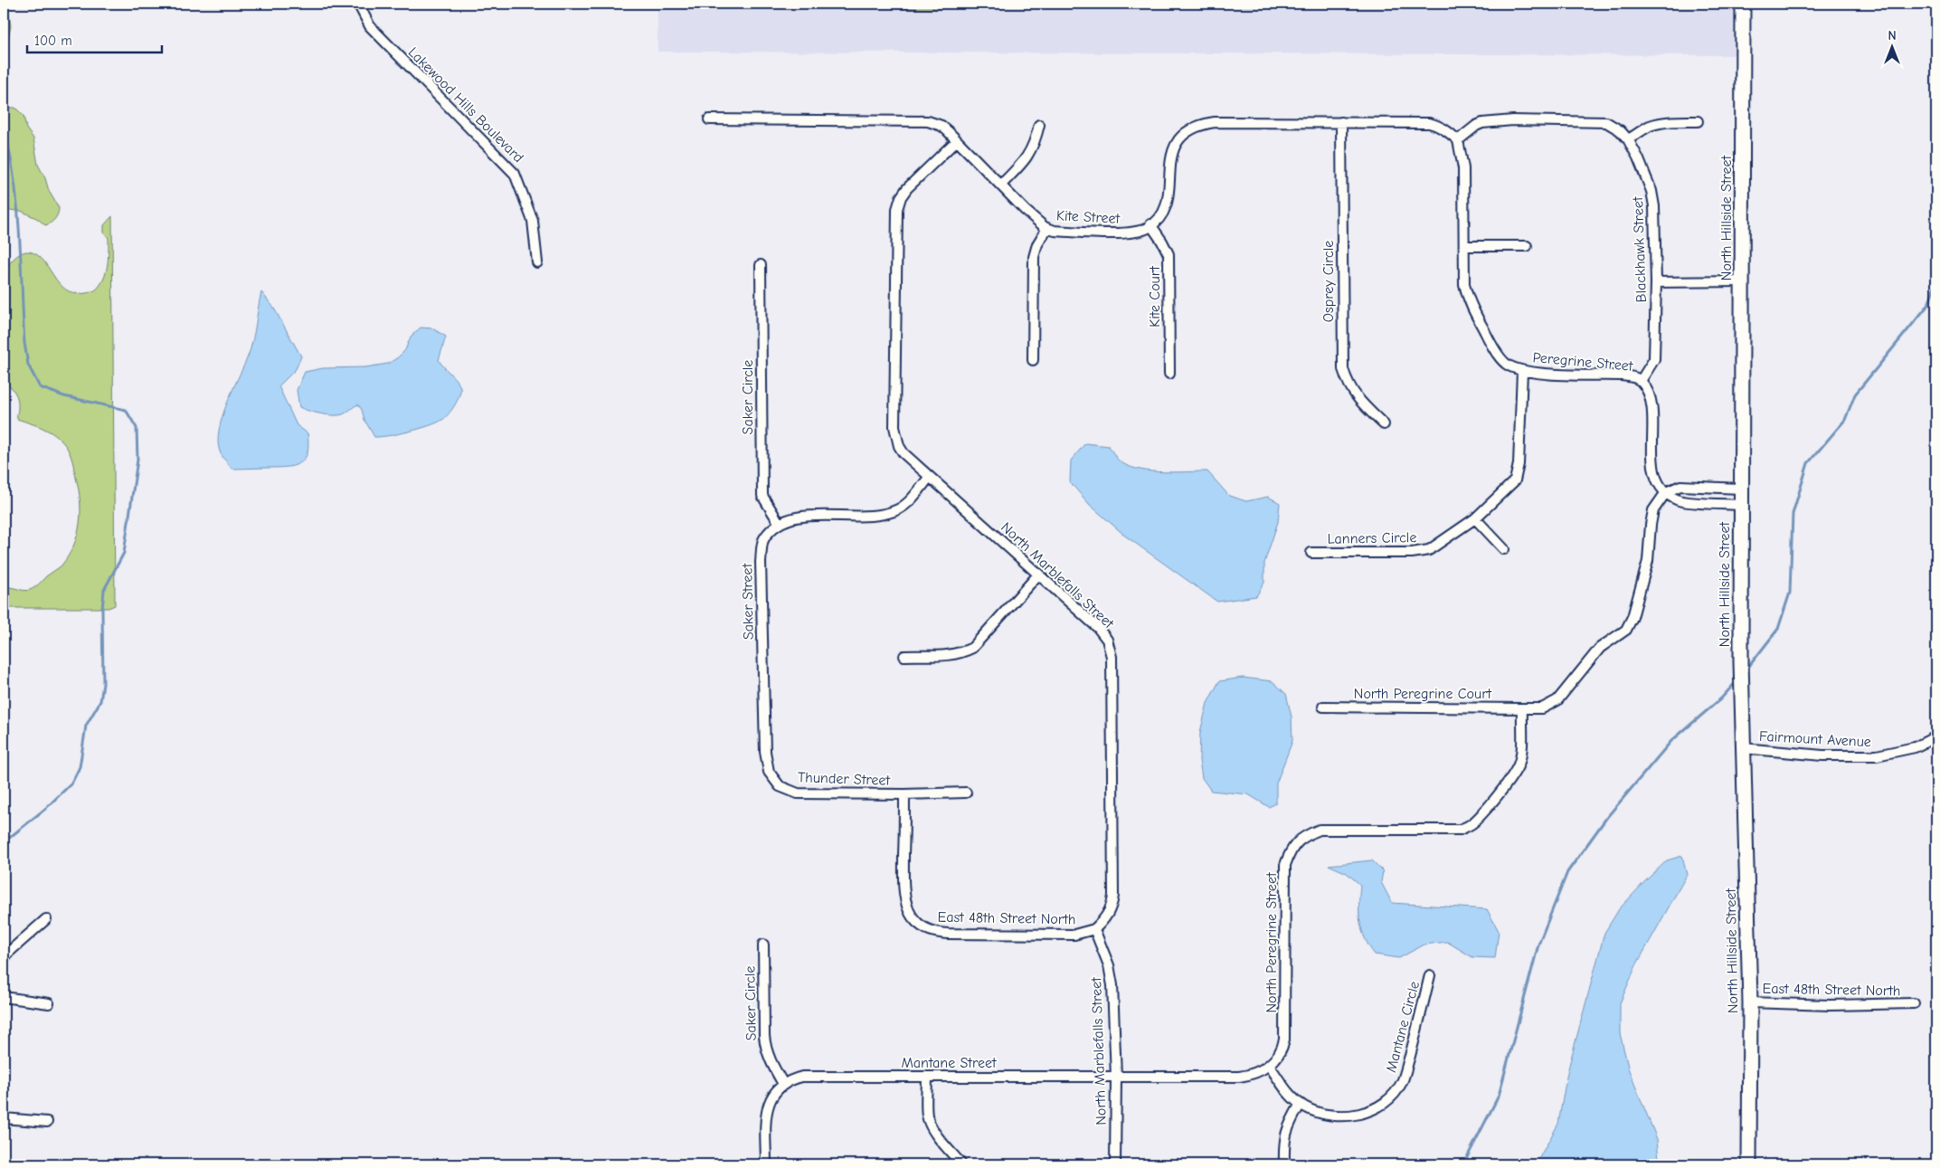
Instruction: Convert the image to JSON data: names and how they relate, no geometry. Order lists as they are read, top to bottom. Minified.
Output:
{"streets":{"main road":["North Hillside Street"],"street":["Lakewood Hills Boulevard","Kite Street","Blackhawk Street","Osprey Circle","Kite Court","Peregrine Street","Saker Circle","Lanners Circle","North Marblefalls Street","Saker Street","North Peregrine Court","Fairmount Avenue","Thunder Street","East 48th Street North","North Peregrine Street","Mantane Circle","Mantane Street"]},"crossings":[["Kite Street","Kite Court"],["Kite Street","North Marblefalls Street"],["North Hillside Street","Fairmount Avenue"],["North Hillside Street","East 48th Street North"],["Blackhawk Street","Peregrine Street"],["Peregrine Street","Lanners Circle"],["Saker Circle","Saker Street"],["Saker Circle","Mantane Street"],["North Marblefalls Street","East 48th Street North"],["North Marblefalls Street","Mantane Street"],["Saker Street","Thunder Street"],["North Peregrine Court","North Peregrine Street"],["Thunder Street","East 48th Street North"],["North Peregrine Street","Mantane Circle"],["North Peregrine Street","Mantane Street"],["Mantane Circle","Mantane Street"]],"scale_bar":"100 m","north":"top"}
